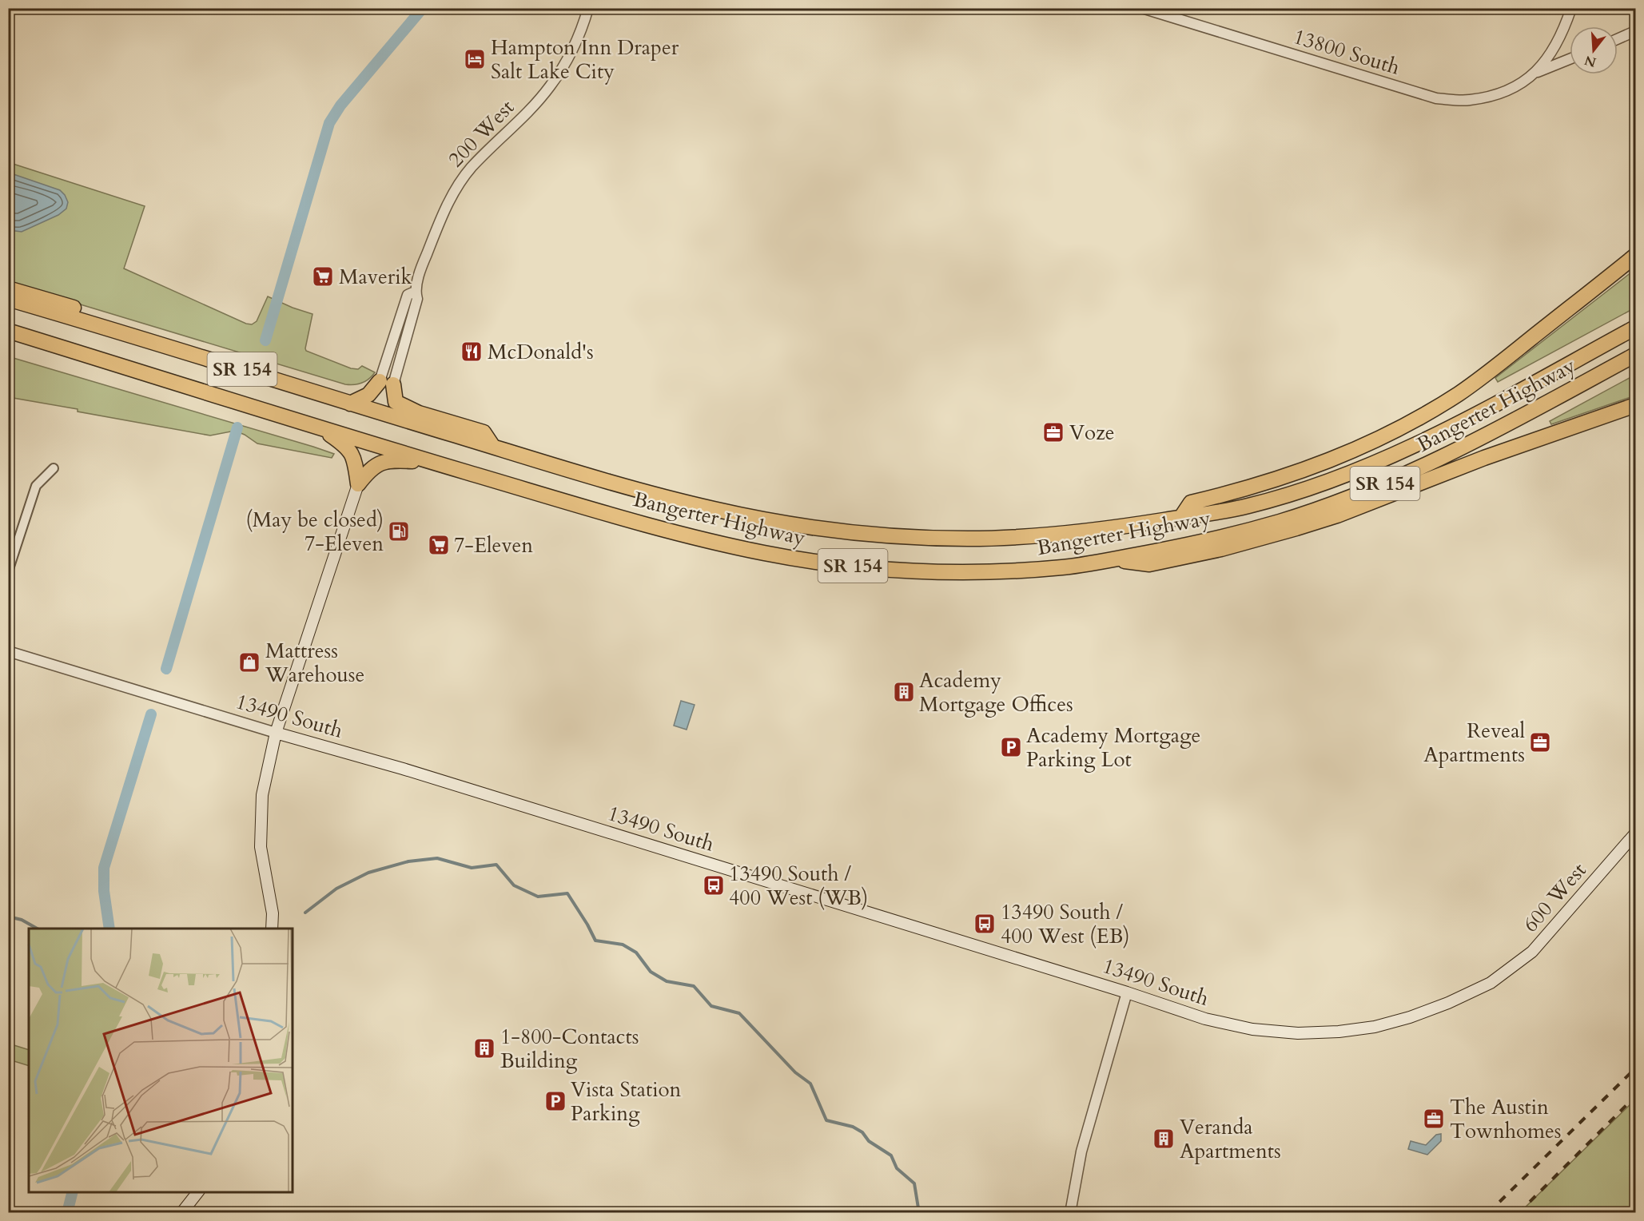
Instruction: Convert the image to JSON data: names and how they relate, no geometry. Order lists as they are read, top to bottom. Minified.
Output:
{"streets":{"highway":["SR 154","Bangerter Highway"],"main road":["13490 South","600 West"],"street":["13800 South","200 West"]},"crossings":[["13490 South","600 West"]],"places":{"hotel":["Hampton Inn Draper Salt Lake City"],"supermarket":["Maverik","7-Eleven"],"restaurant":["McDonald's"],"office":["Voze","Reveal Apartments","The Austin Townhomes"],"fuel station":["(May be closed) 7-Eleven"],"shop":["Mattress Warehouse"],"building":["Academy Mortgage Offices","1-800-Contacts Building","Veranda Apartments"],"parking":["Academy Mortgage Parking Lot","Vista Station Parking"],"bus stop":["13490 South / 400 West (WB)","13490 South / 400 West (EB)"]},"north":"bottom"}
